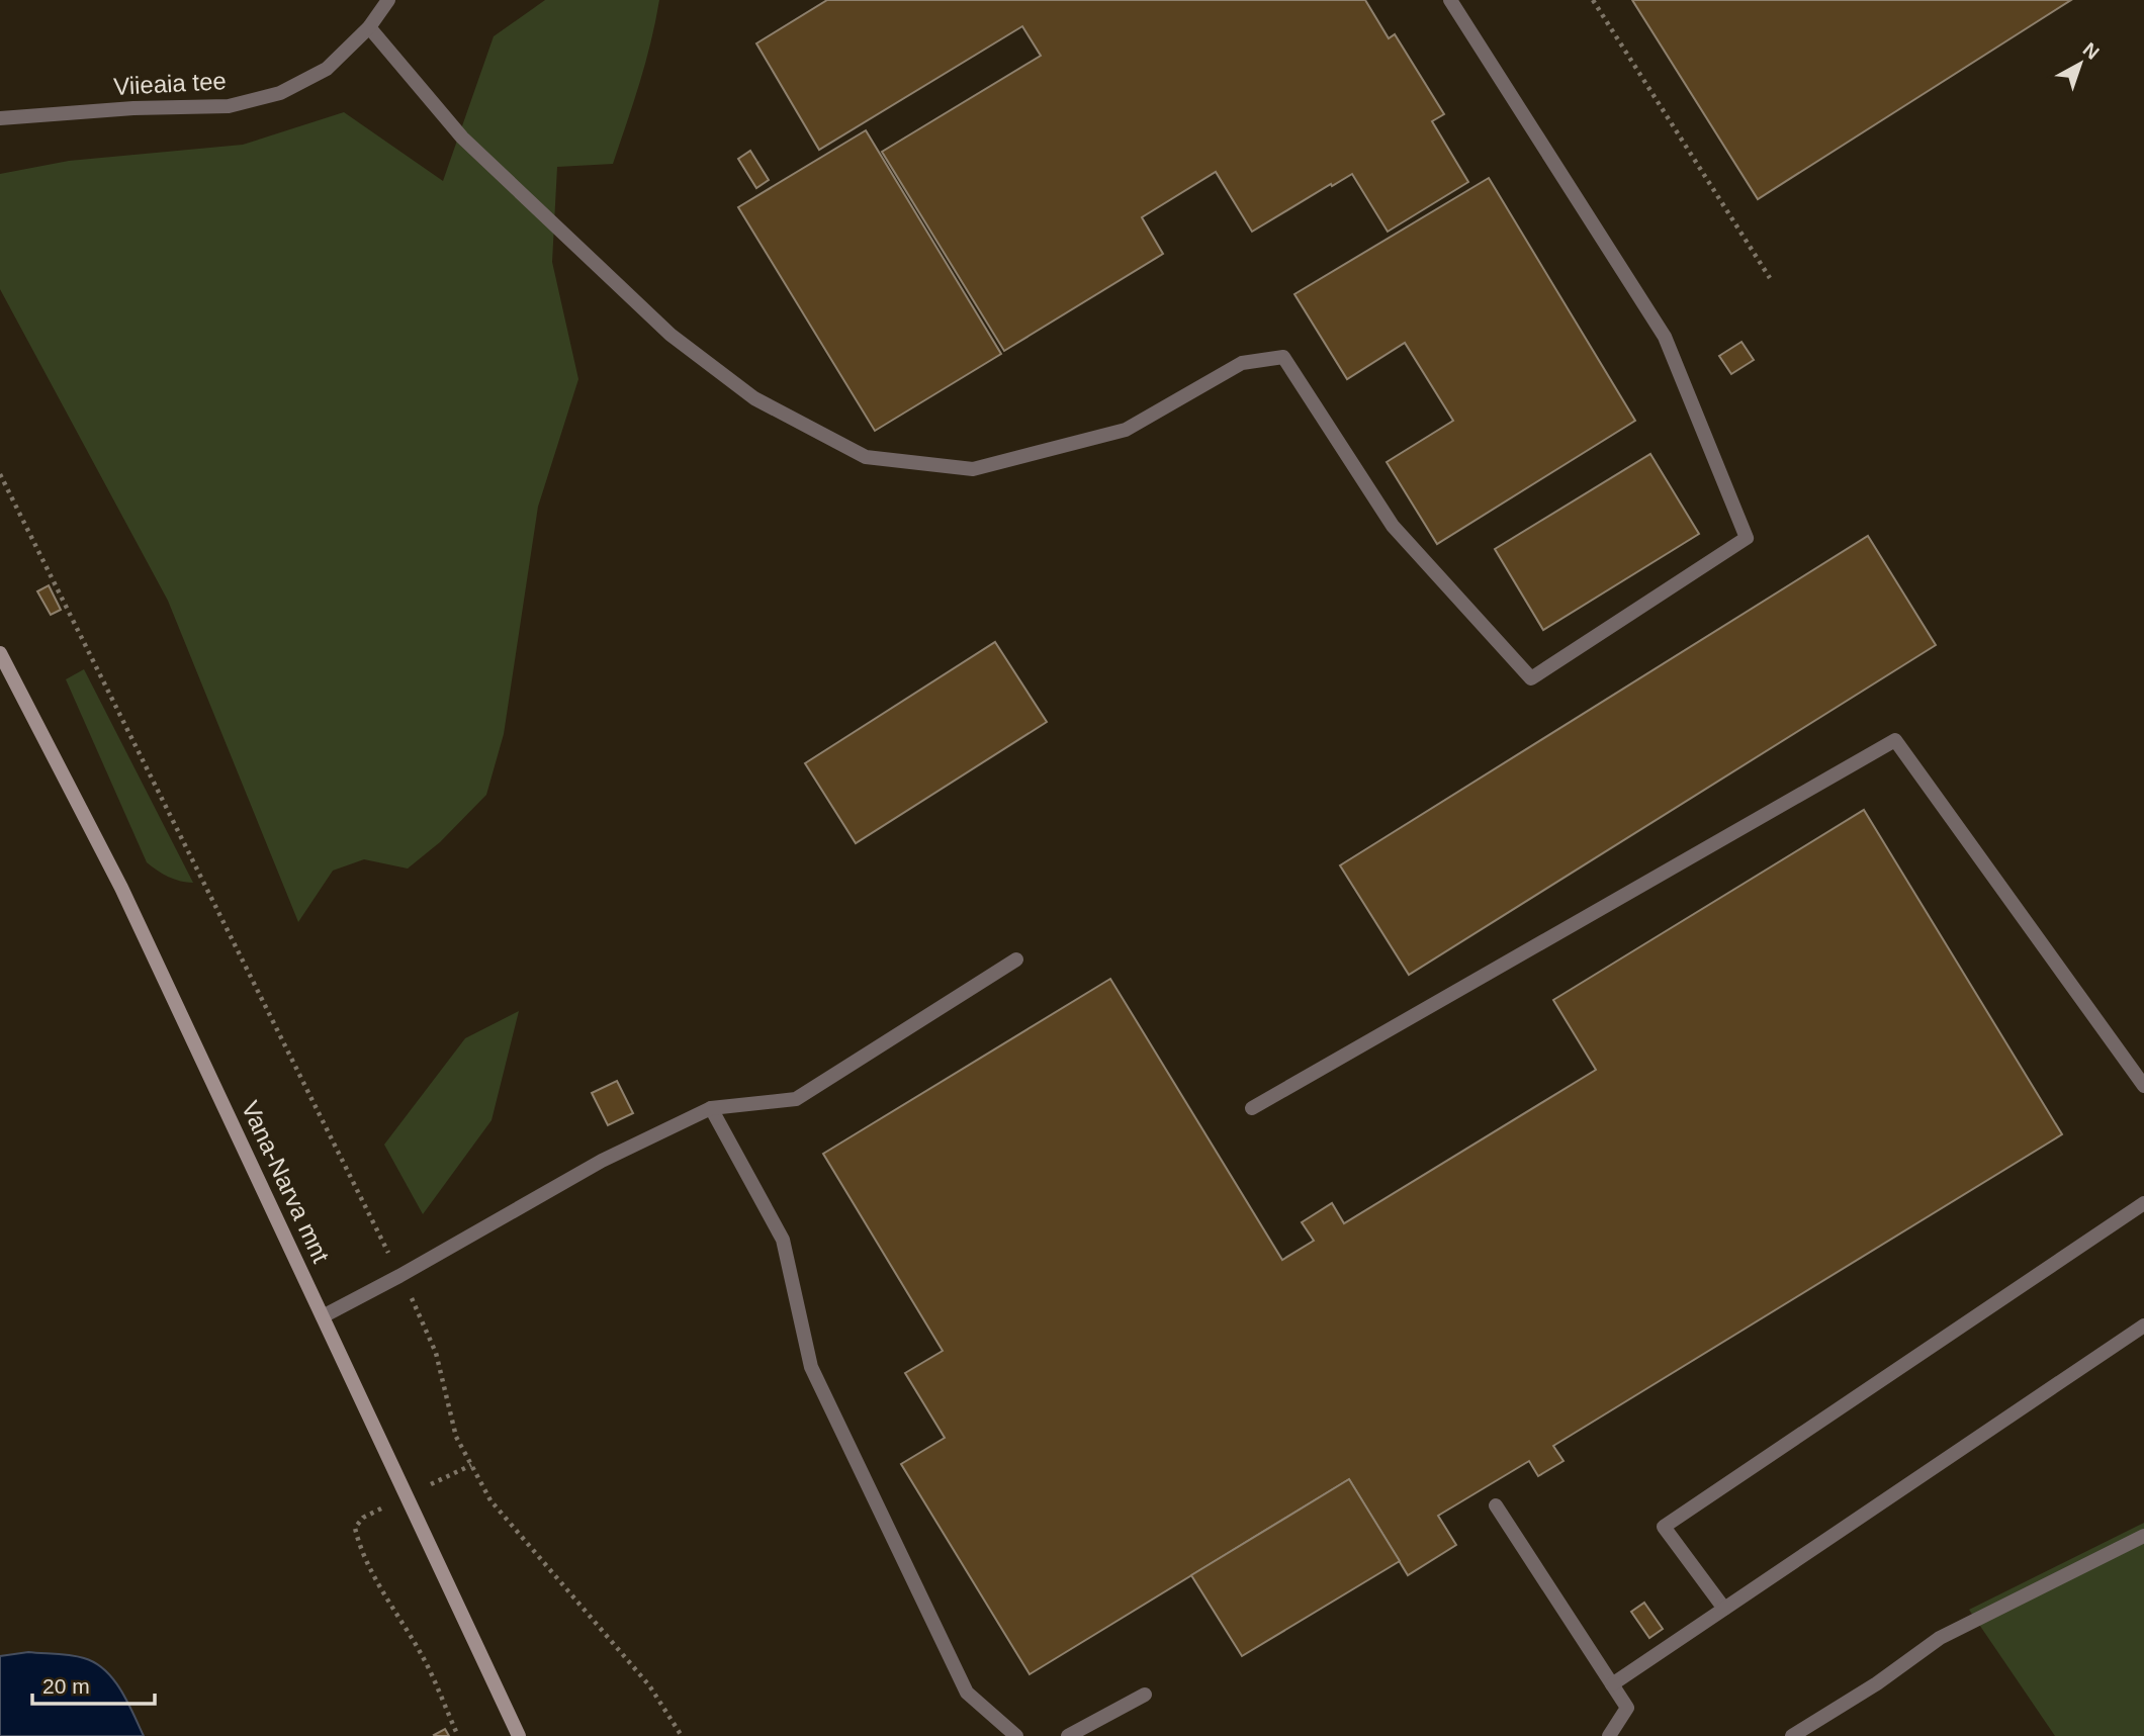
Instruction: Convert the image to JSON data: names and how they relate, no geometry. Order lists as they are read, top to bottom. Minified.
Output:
{"streets":{"main road":["Vana-Narva mnt"],"street":["Viieaia tee"]},"scale_bar":"20 m","north":"top right"}
